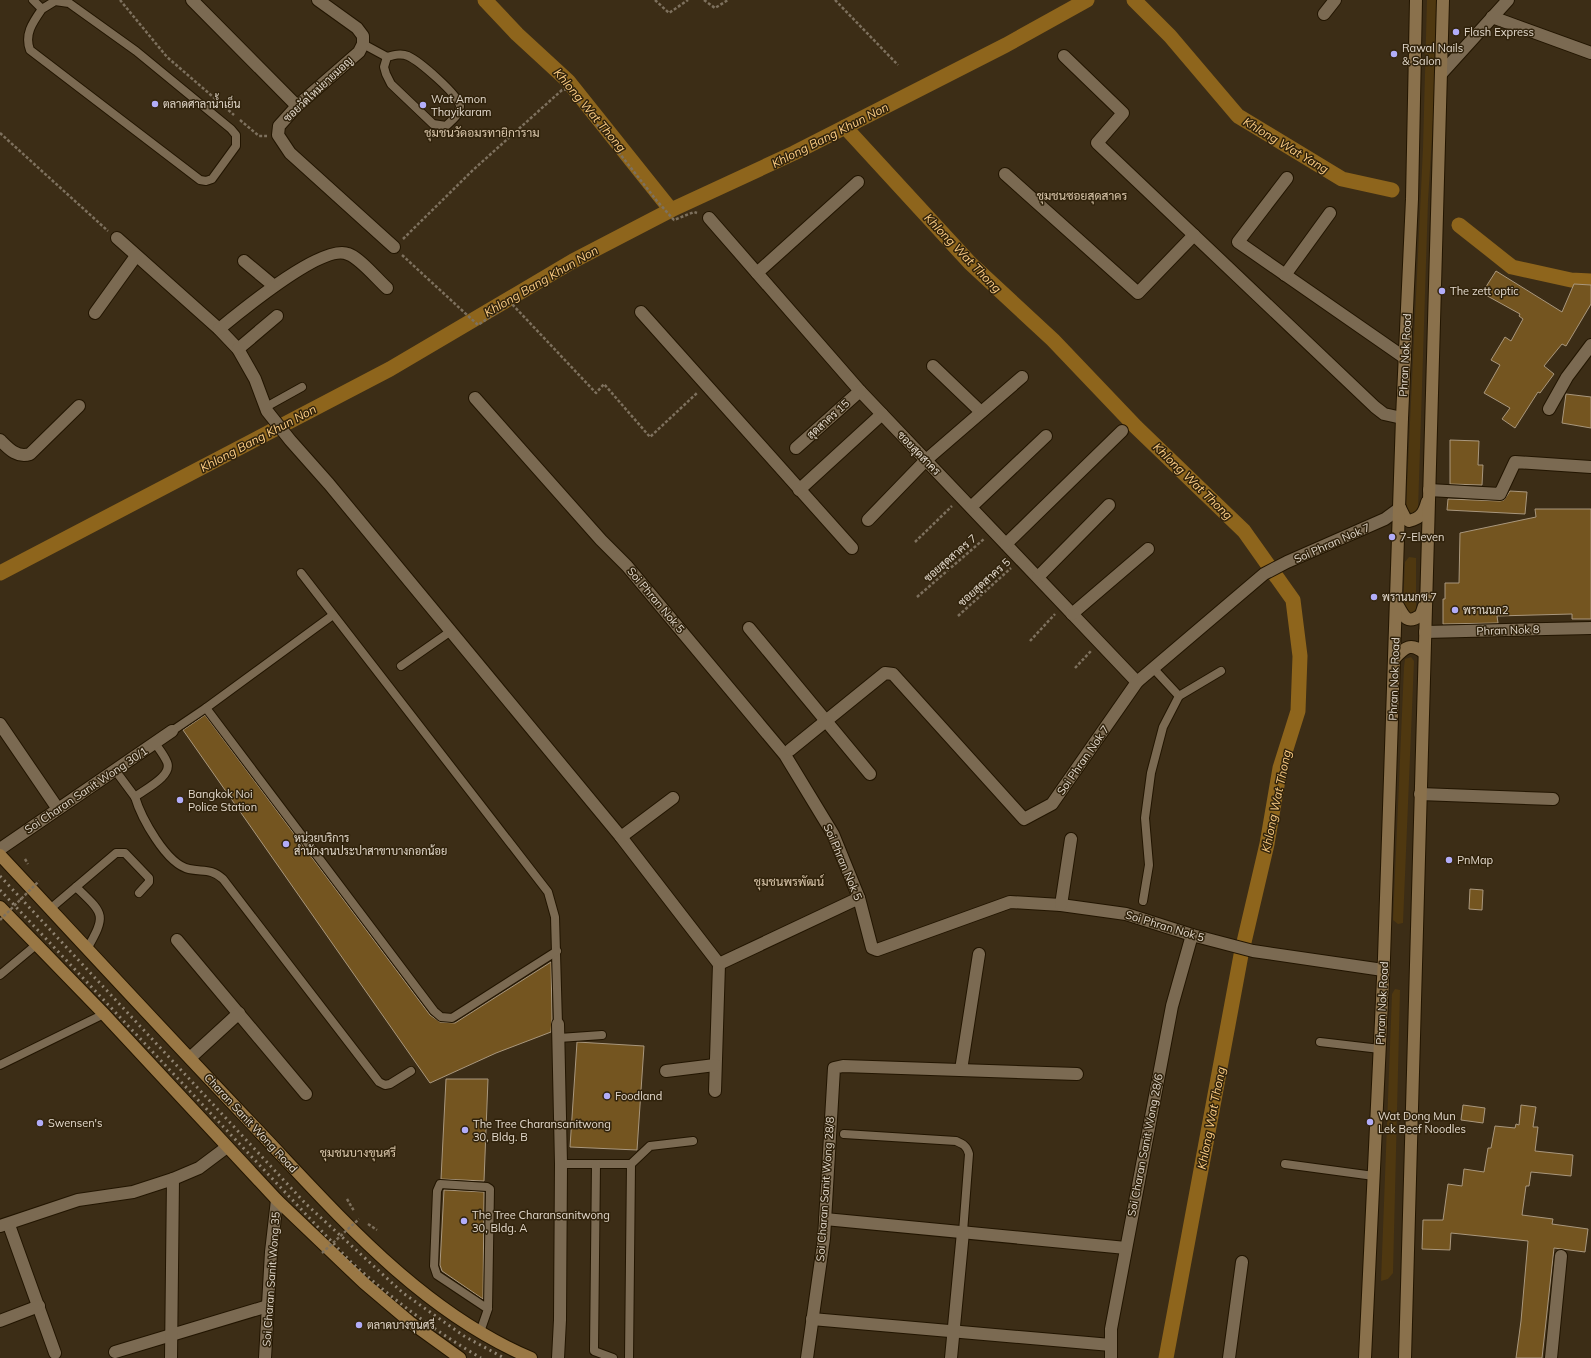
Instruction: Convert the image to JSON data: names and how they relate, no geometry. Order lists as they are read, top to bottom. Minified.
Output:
{"streets":{"main road":["Phran Nok Road","Charan Sanit Wong Road"],"street":["ซอยวัดใหม่ยายมอญ","สุดสาคร 15","ซอยสุดสาคร","Soi Phran Nok 7","Soi Phran Nok 5","Phran Nok 8","Soi Charan Sanit Wong 30/1","Soi Charan Sanit Wong 28/6","Soi Charan Sanit Wong 28/8","Soi Charan Sanit Wong 35"],"path":["ซอยสุดสาคร 7","ซอยสุดสาคร 5"]},"crossings":[["Phran Nok Road","Soi Phran Nok 7"],["Phran Nok Road","Soi Phran Nok 5"],["สุดสาคร 15","ซอยสุดสาคร"],["ซอยสุดสาคร","Soi Phran Nok 7"],["ซอยสุดสาคร","ซอยสุดสาคร 7"],["ซอยสุดสาคร","ซอยสุดสาคร 5"],["Soi Phran Nok 5","Soi Charan Sanit Wong 28/6"]],"districts":["ชุมชนวัดอมรทายิการาม","ชุมชนซอยสุดสาคร","ชุมชนพรพัฒน์","ชุมชนบางขุนศรี"],"water":["Khlong Wat Thong","Khlong Bang Khun Non","Khlong Wat Yang"],"places":["Flash Express","Rawal Nails & Salon","ตลาดศาลาน้ำเย็น","Wat Amon Thayikaram","The zett optic","7-Eleven","พรานนกซ.7","พรานนก2","Bangkok Noi Police Station","หน่วยบริการ สำนักงานประปาสาขาบางกอกน้อย","PnMap","Foodland","Wat Dong Mun Lek Beef Noodles","Swensen's","The Tree Charansanitwong 30, Bldg. B","The Tree Charansanitwong 30, Bldg. A","ตลาดบางขุนศรี"]}
